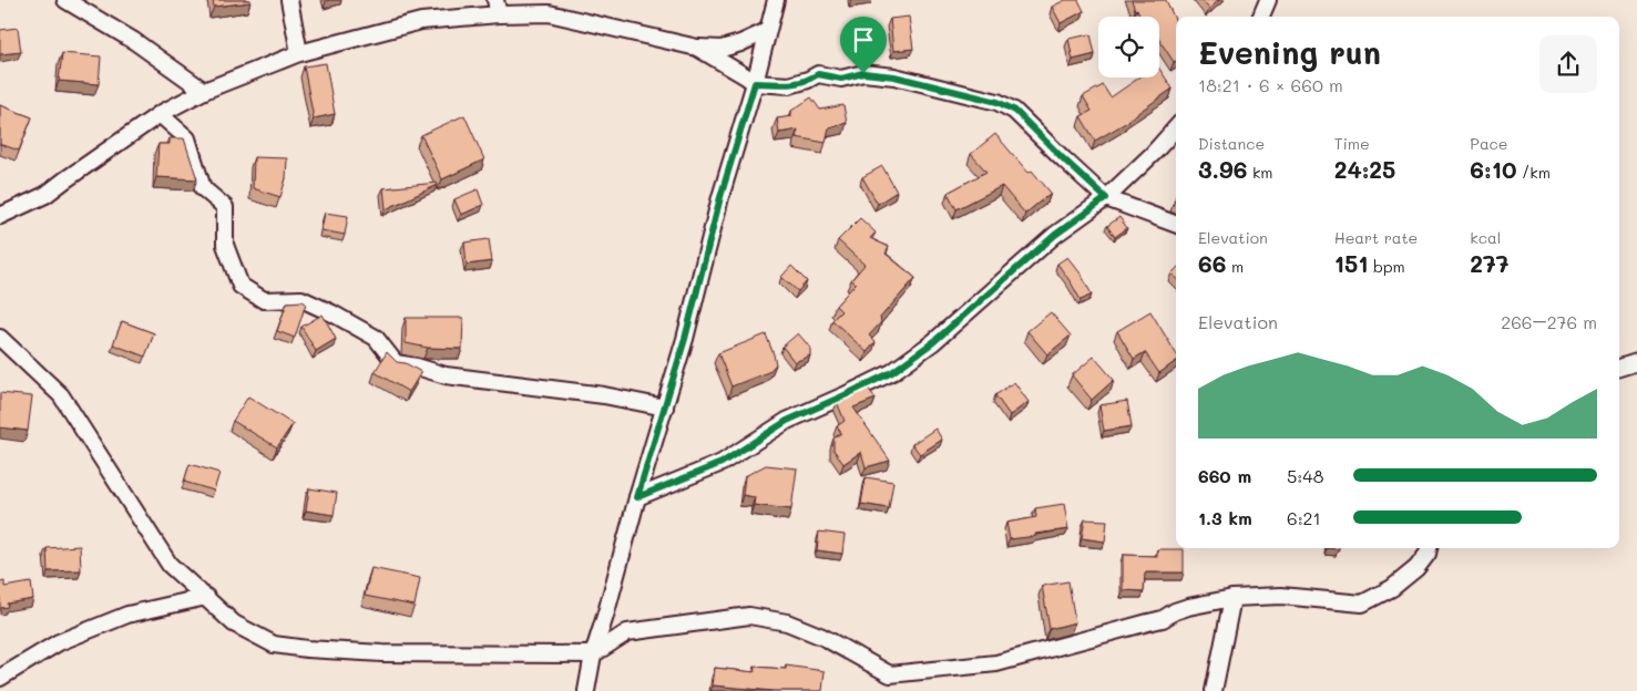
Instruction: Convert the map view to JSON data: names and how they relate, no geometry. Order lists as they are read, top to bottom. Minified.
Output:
{"page":{"heading":["Evening run","18:21 · 6 × 660 m"],"stats":[["Distance","3.96 km"],["Time","24:25"],["Pace","6:10 /km"],["Elevation","66 m"],["Heart rate","151 bpm"],["kcal","277"]],"chart":["Elevation","266–276 m"],"list":[{"name":"660 m","note":"5:48"},{"name":"1.3 km","note":"6:21"}]}}
